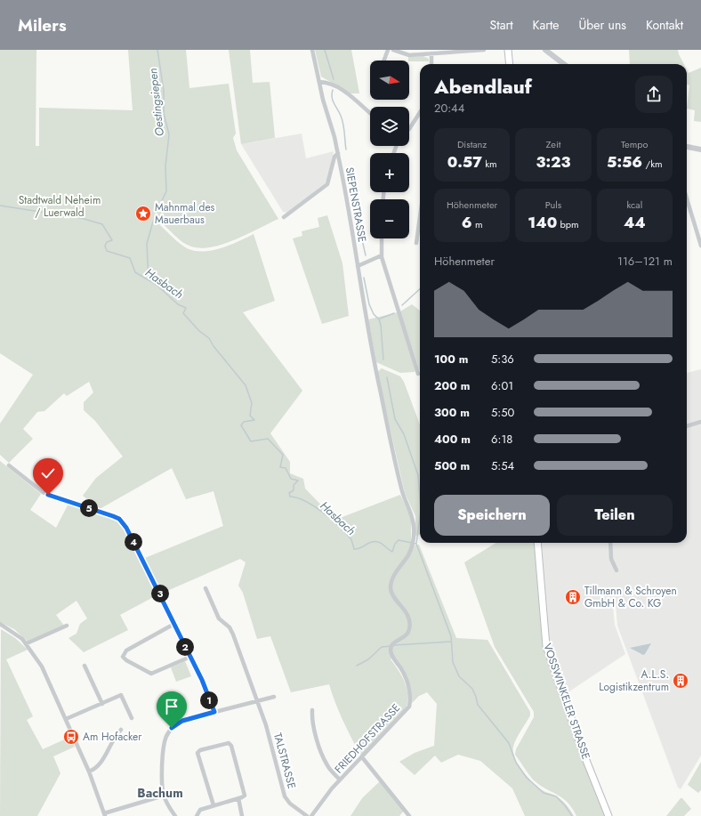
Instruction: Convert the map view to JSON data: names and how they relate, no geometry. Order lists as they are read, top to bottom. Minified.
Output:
{"streets":{"main road":["VOSSWINKELER STRASSE"],"street":["SIEPENSTRASSE","FRIEDHOFSTRASSE","TALSTRASSE"]},"crossings":[["SIEPENSTRASSE","FRIEDHOFSTRASSE"]],"districts":["Bachum"],"water":["Oestingsiepen","Hasbach"],"parks":["Stadtwald Neheim / Luerwald"],"places":{"place":["Mahnmal des Mauerbaus"],"building":["Tillmann & Schroyen GmbH & Co. KG","A.L.S. Logistikzentrum"],"bus stop":["Am Hofacker"]},"north":"right","page":{"header":"Milers","nav":["Start","Karte","Über uns","Kontakt"],"map_buttons":["+","−"],"heading":["Abendlauf","20:44"],"stats":[["Distanz","0.57 km"],["Zeit","3:23"],["Tempo","5:56 /km"],["Höhenmeter","6 m"],["Puls","140 bpm"],["kcal","44"]],"chart":["Höhenmeter","116–121 m"],"list":[{"name":"100 m","note":"5:36"},{"name":"200 m","note":"6:01"},{"name":"300 m","note":"5:50"},{"name":"400 m","note":"6:18"},{"name":"500 m","note":"5:54"}],"buttons":["Speichern","Teilen"],"pins":["5","4","3","2","1"]}}
